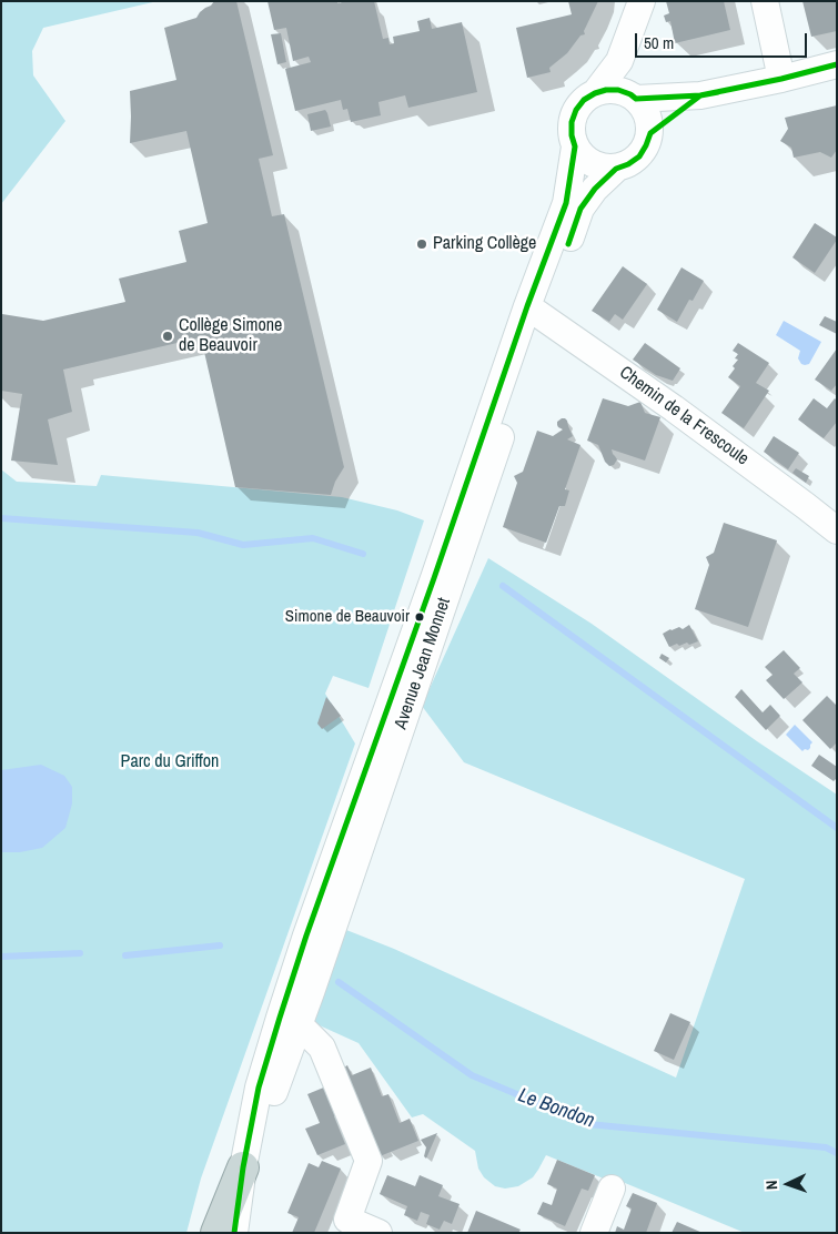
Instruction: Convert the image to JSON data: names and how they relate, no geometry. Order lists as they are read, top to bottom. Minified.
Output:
{"streets":{"street":["Chemin de la Frescoule","Avenue Jean Monnet"]},"crossings":[["Chemin de la Frescoule","Avenue Jean Monnet"]],"water":["Le Bondon"],"parks":["Parc du Griffon"],"places":["Parking Collège","Collège Simone de Beauvoir","Simone de Beauvoir"],"scale_bar":"50 m","north":"left"}
